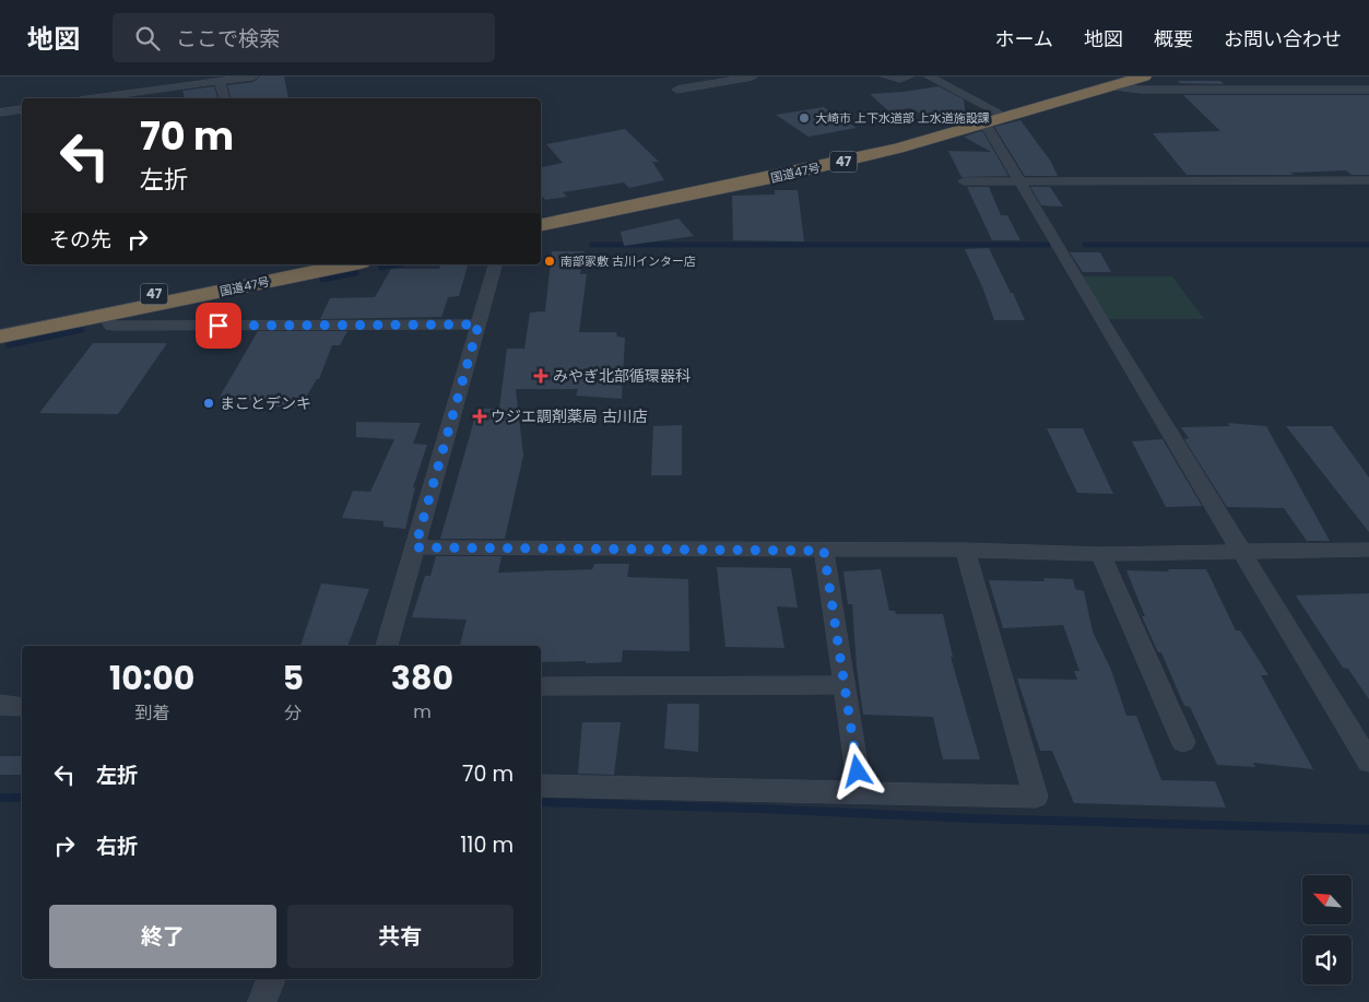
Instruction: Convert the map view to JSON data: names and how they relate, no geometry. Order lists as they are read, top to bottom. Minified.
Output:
{"streets":{"highway":["47","国道47号"]},"places":{"other":["大崎市 上下水道部 上水道施設課","南部家敷 古川インター店","まことデンキ"],"health":["みやぎ北部循環器科","ウジエ調剤薬局 古川店"]},"north":"top left","page":{"header":"地図","search":"ここで検索","nav":["ホーム","地図","概要","お問い合わせ"],"turn":["70 m","左折"],"then":"その先","eta":["10:00","到着","5","分","380","m"],"list":[{"name":"左折","value":"70 m"},{"name":"右折","value":"110 m"}],"buttons":["終了","共有"]}}
